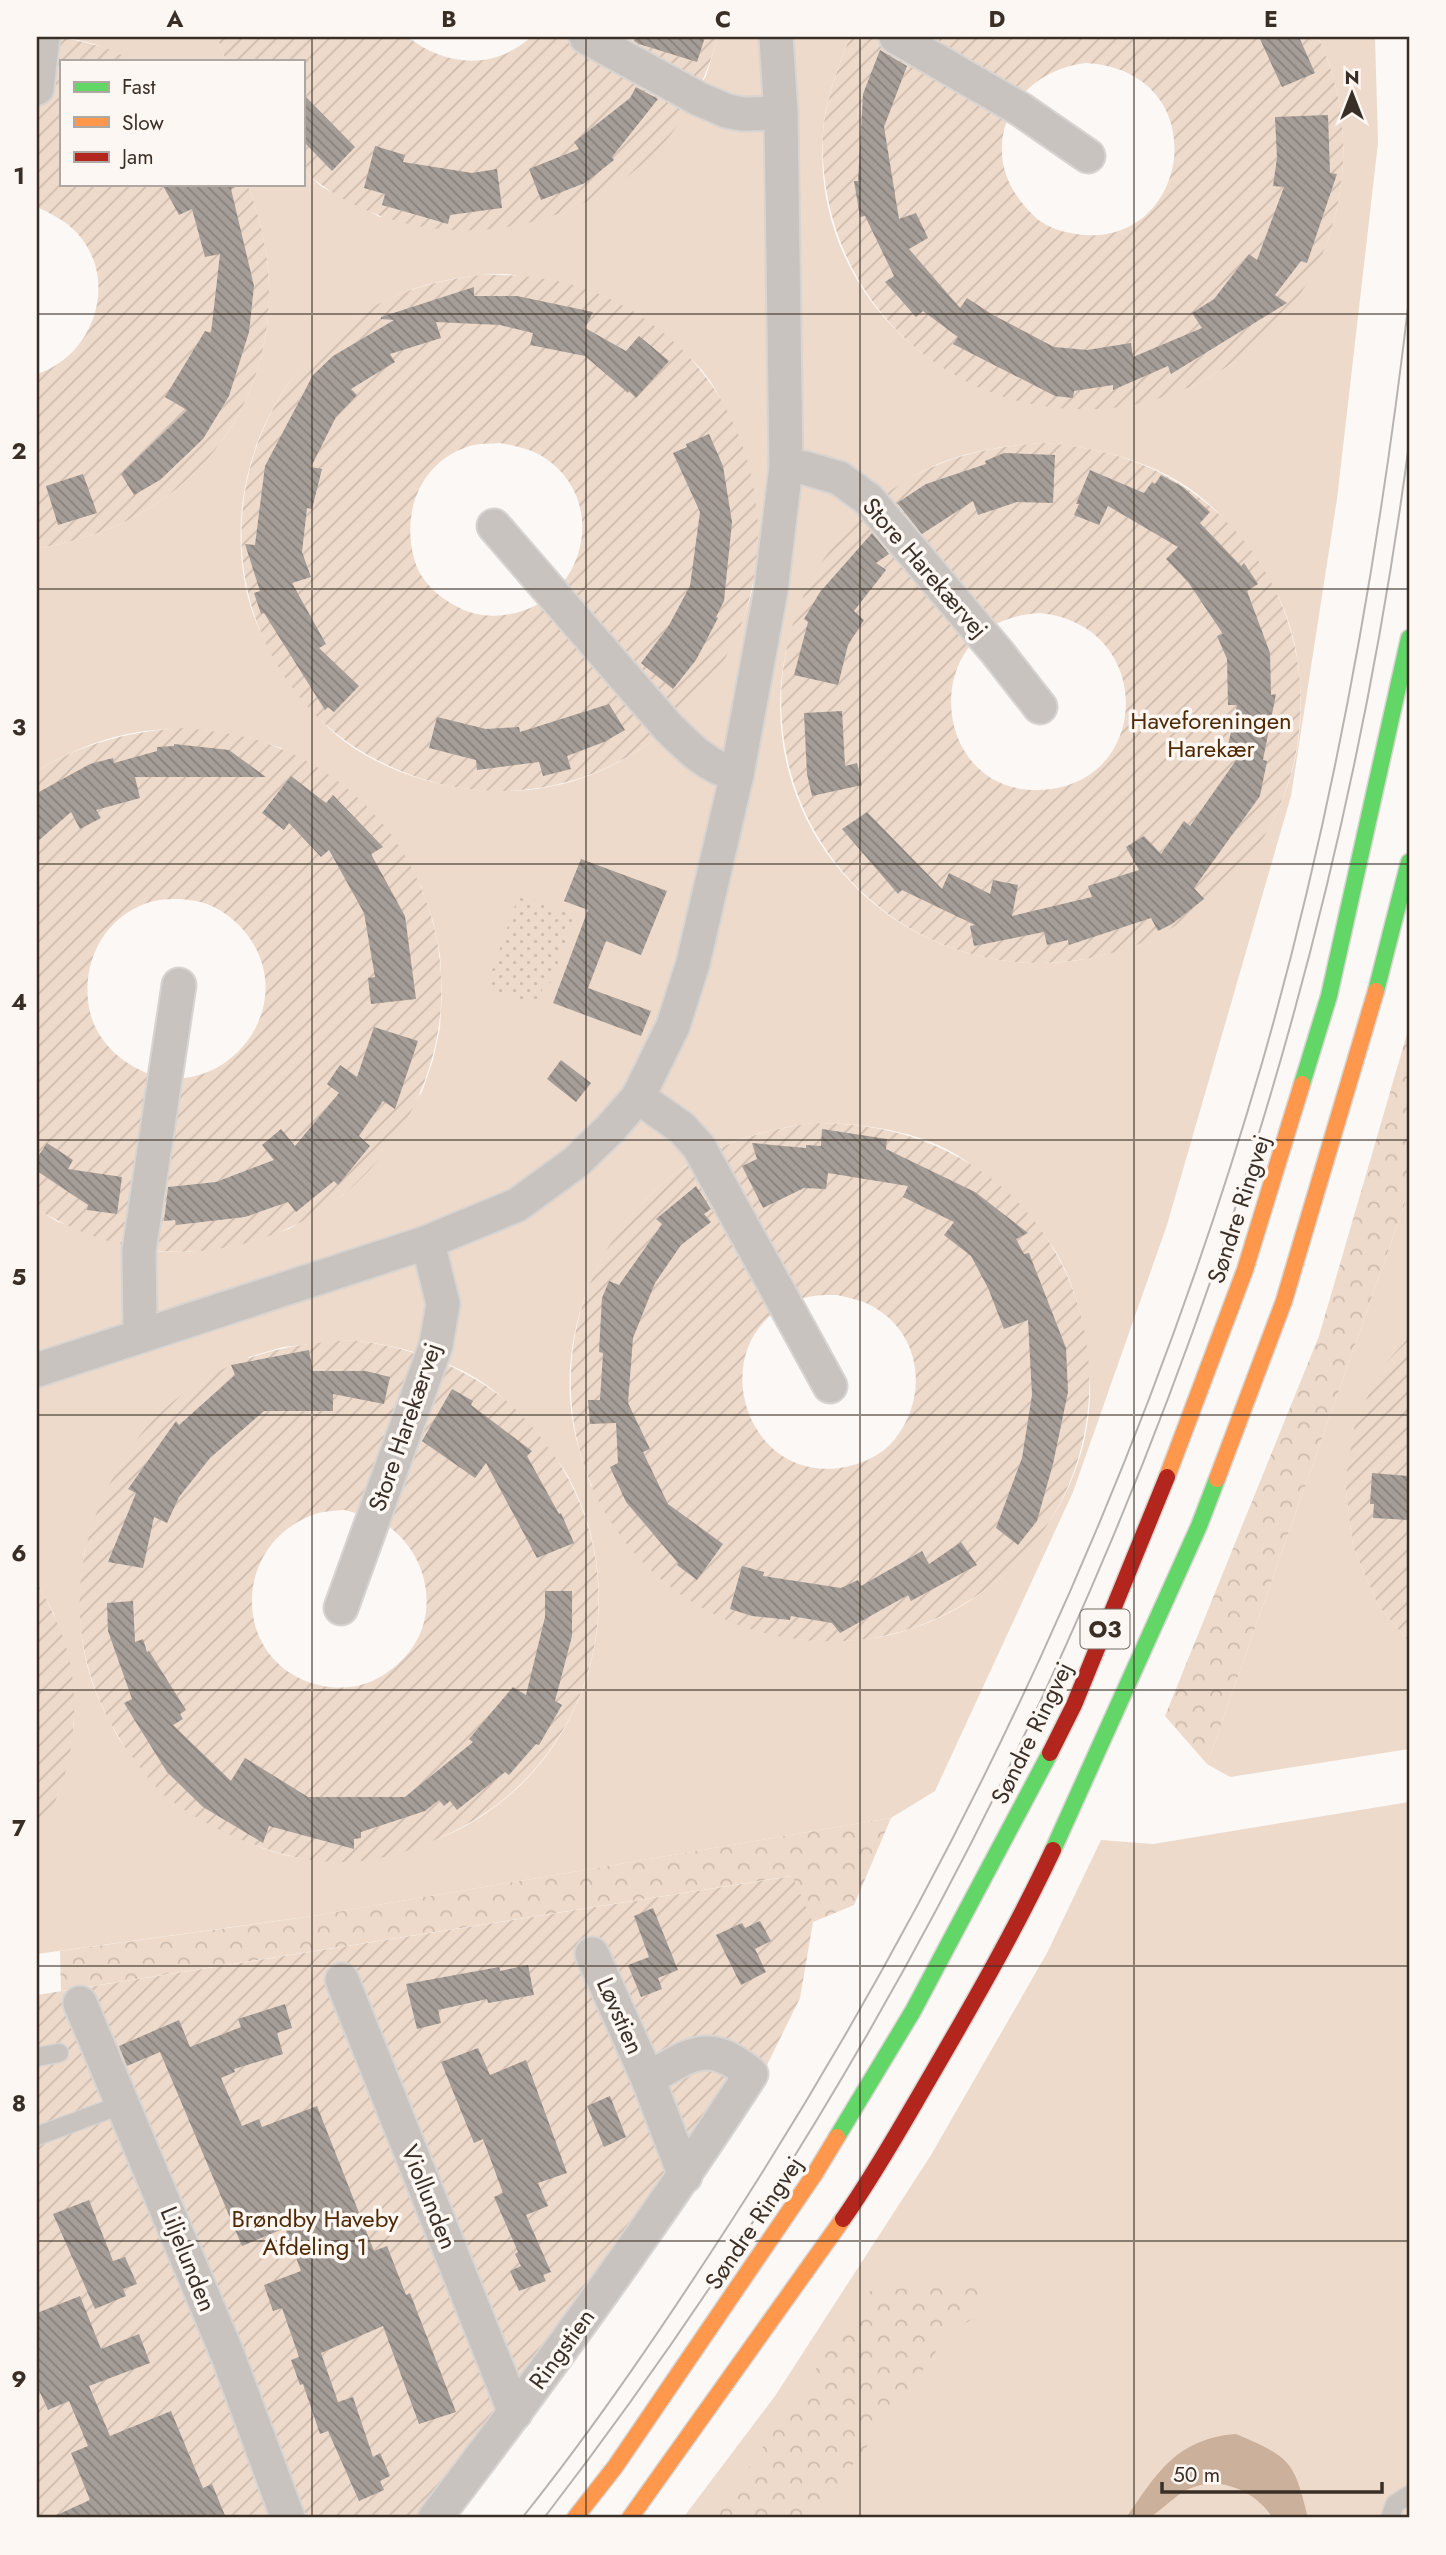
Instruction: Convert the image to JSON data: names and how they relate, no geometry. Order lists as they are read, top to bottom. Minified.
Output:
{"streets":{"main road":["Søndre Ringvej","O3"],"street":["Store Harekærvej","Løvstien","Viollunden","Liljelunden","Ringstien"]},"crossings":[["Løvstien","Ringstien"],["Viollunden","Ringstien"]],"parks":["Haveforeningen Harekær","Brøndby Haveby Afdeling 1"],"legend":["Fast","Slow","Jam"],"scale_bar":"50 m","north":"top","grid":{"columns":["A","B","C","D","E"],"rows":["1","2","3","4","5","6","7","8","9"]}}
